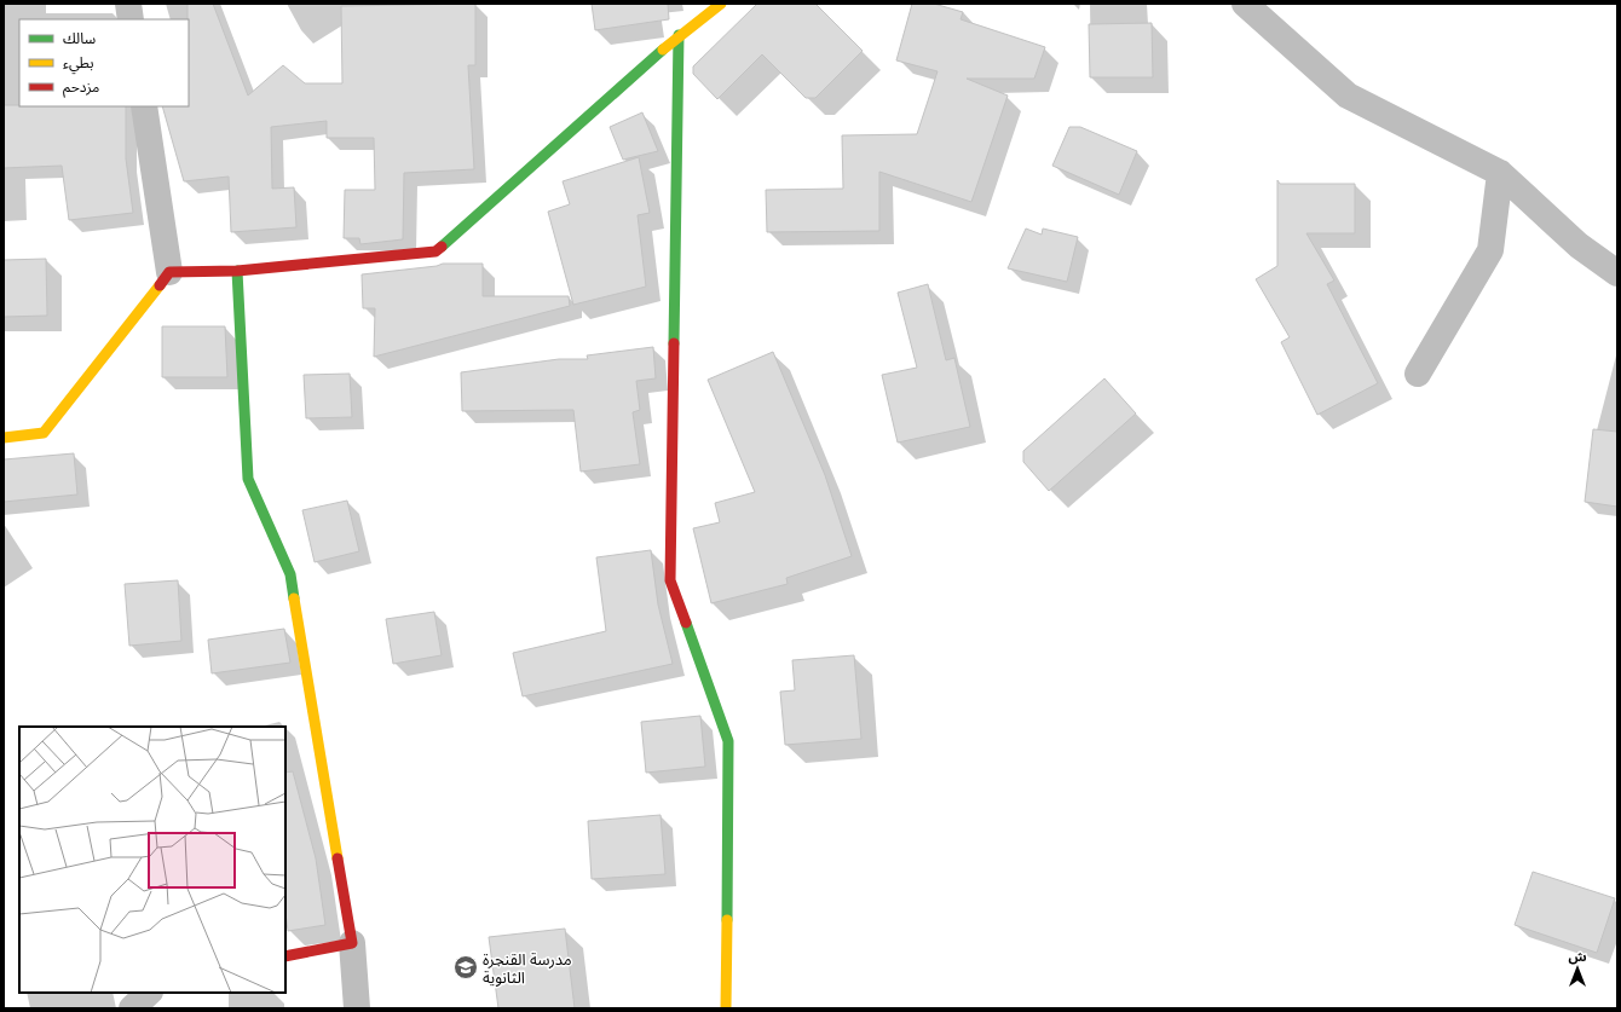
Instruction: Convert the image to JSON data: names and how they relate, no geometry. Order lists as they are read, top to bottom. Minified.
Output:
{"places":{"school or university":["مدرسة القنجرة الثانوية"]},"legend":["سالك","بطيء","مزدحم"],"north":"top"}
